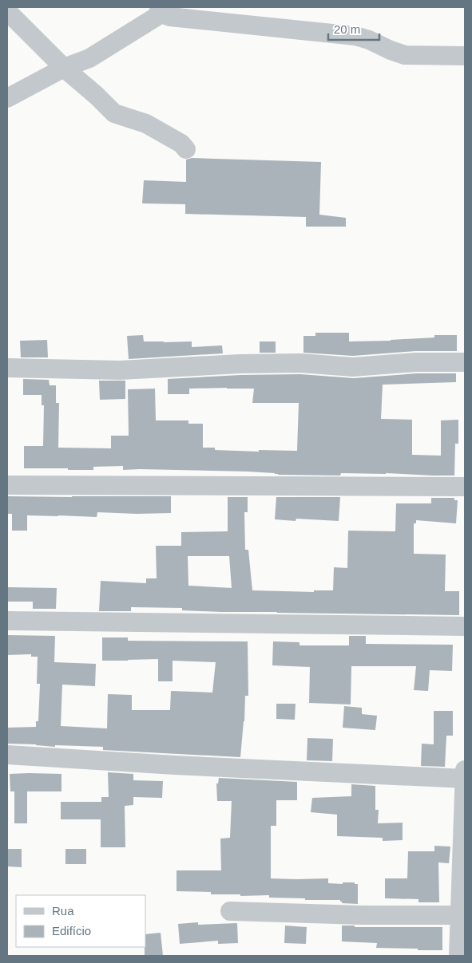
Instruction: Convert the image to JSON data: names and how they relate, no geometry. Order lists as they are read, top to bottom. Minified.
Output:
{"legend":["Rua","Edifício"],"scale_bar":"20 m"}
